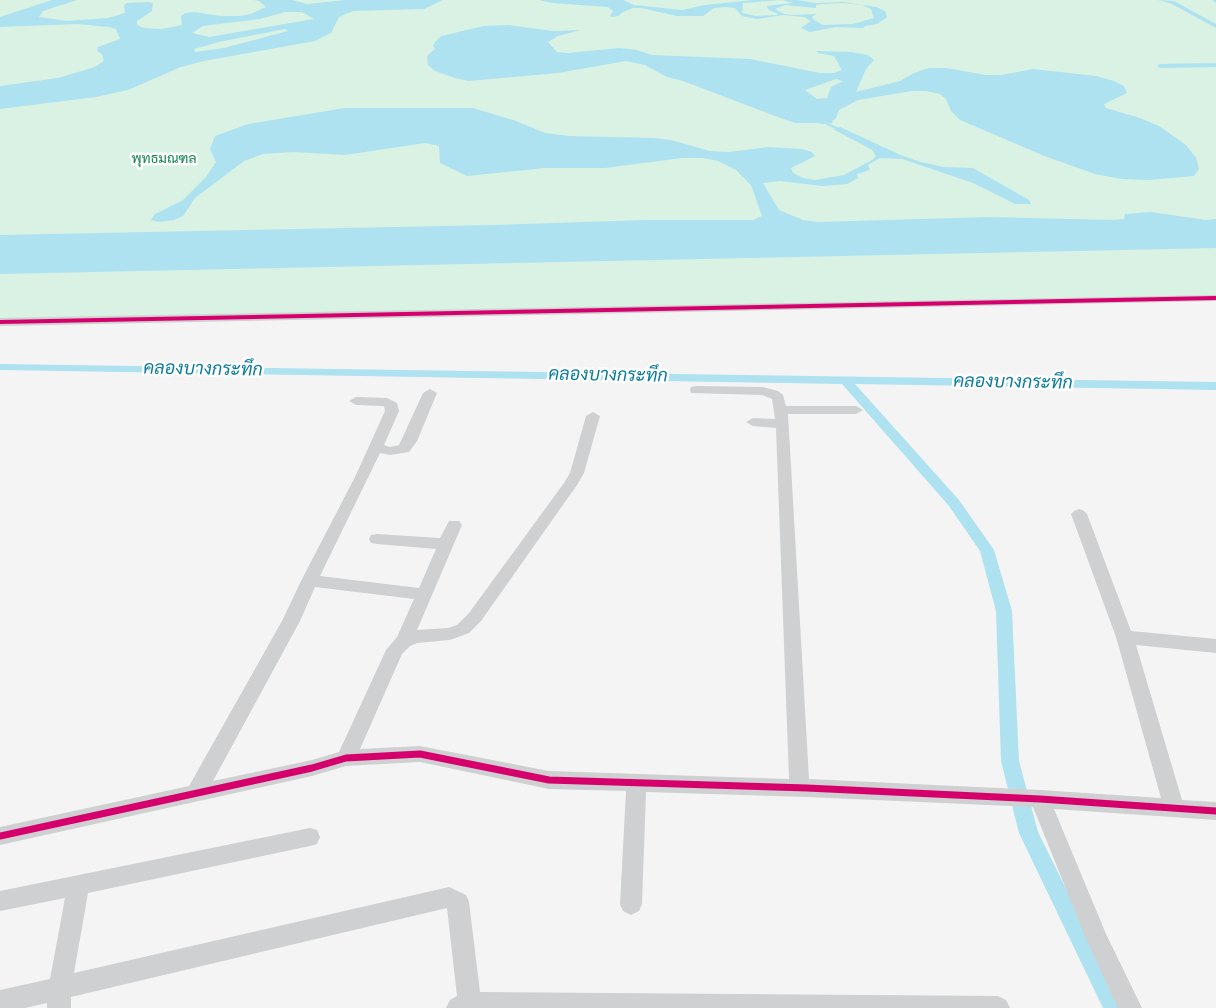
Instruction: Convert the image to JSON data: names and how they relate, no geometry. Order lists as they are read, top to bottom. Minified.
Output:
{"water":["คลองบางกระทึก"],"parks":["พุทธมณฑล"]}
